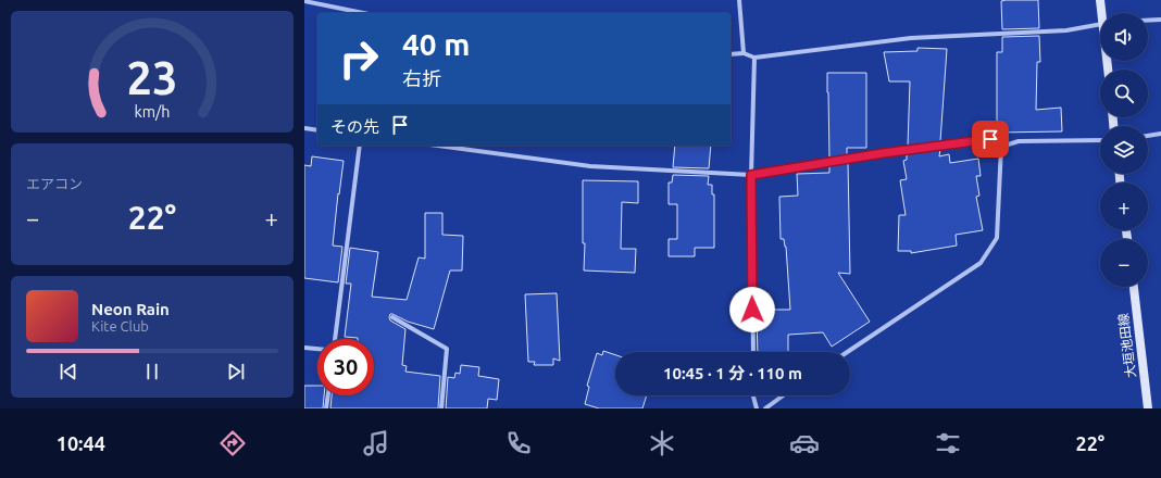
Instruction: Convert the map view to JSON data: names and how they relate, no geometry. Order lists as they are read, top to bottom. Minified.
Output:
{"streets":{"main road":["大垣池田線"]},"page":{"map_buttons":["+","−"],"turn":["40 m","右折"],"then":"その先","tile":"エアコン","heat":["−","22°","+"],"song":["Neon Rain","Kite Club"],"limit":"30","trip":"10:45 · 1 分 · 110 m","tabs":["10:44","22°"],"gauge":["23","km/h"]}}
